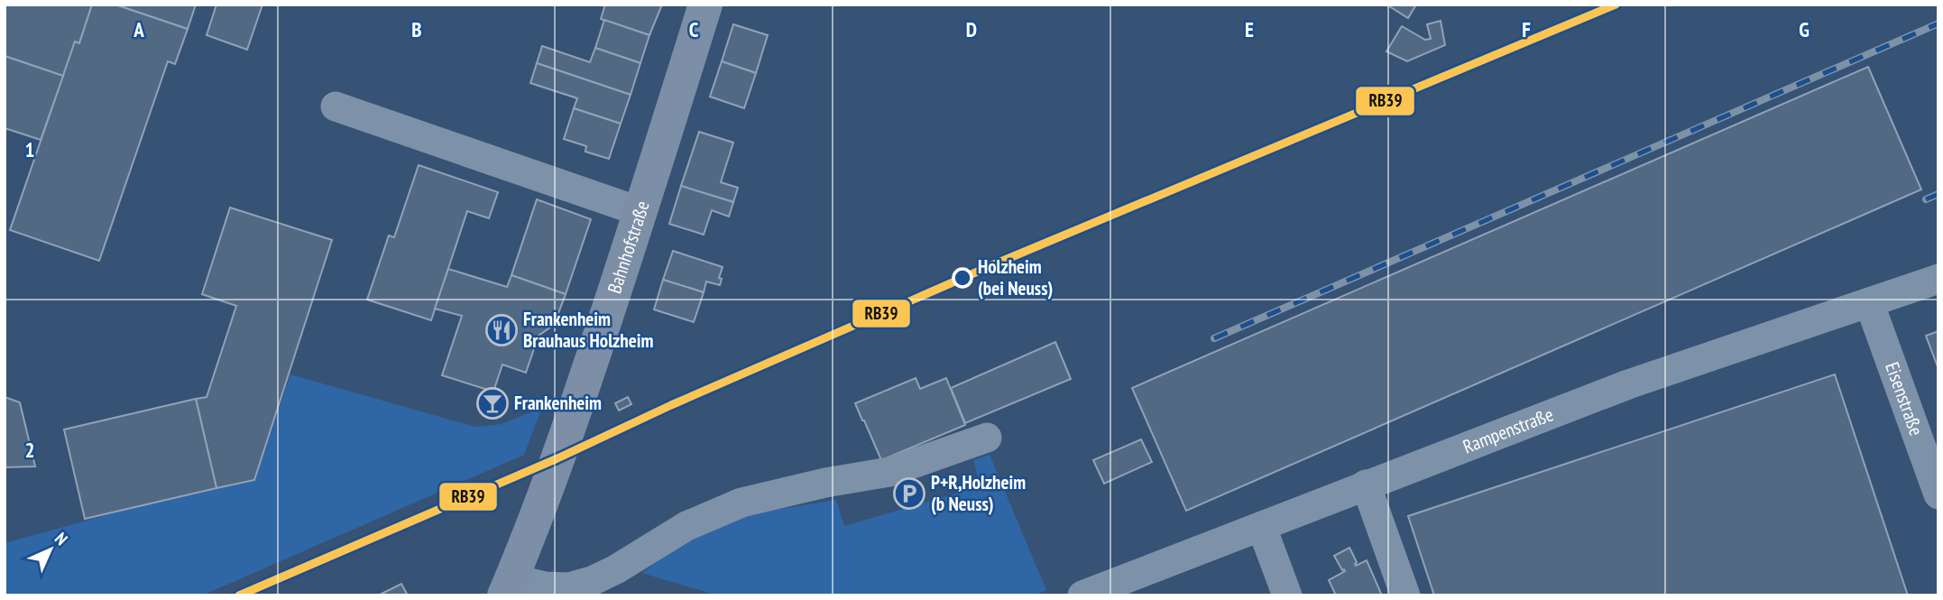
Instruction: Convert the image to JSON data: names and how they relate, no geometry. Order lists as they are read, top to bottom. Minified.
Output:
{"streets":{"main road":["Bahnhofstraße"],"street":["Eisenstraße","Rampenstraße"]},"crossings":[["Eisenstraße","Rampenstraße"]],"places":{"other":["Holzheim (bei Neuss)"],"restaurant":["Frankenheim Brauhaus Holzheim"],"bar":["Frankenheim"],"parking":["P+R,Holzheim (b Neuss)"]},"lines":["transit line RB39"],"north":"top right","grid":{"columns":["A","B","C","D","E","F","G"],"rows":["1","2"]}}
